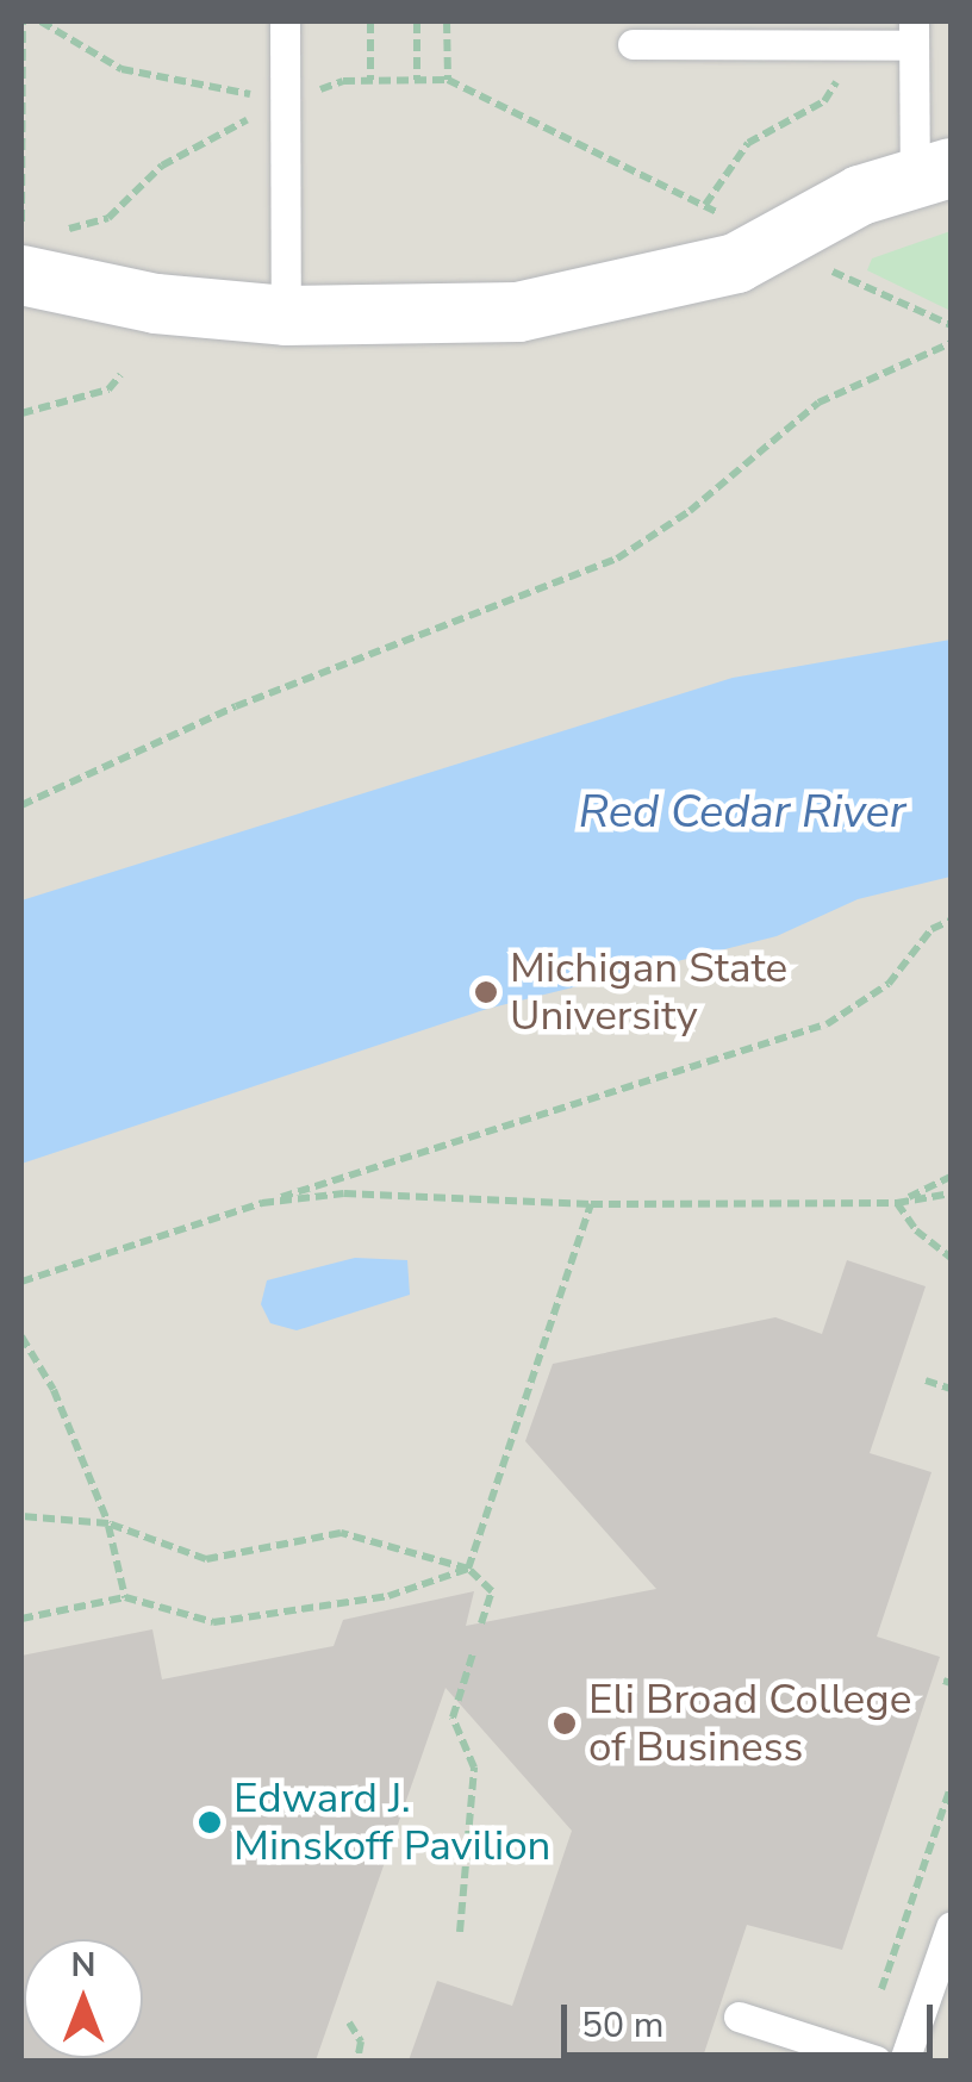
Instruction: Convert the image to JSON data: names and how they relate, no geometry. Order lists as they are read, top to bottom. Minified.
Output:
{"water":["Red Cedar River"],"places":["Michigan State University","Eli Broad College of Business","Edward J. Minskoff Pavilion"],"scale_bar":"50 m","north":"top"}
